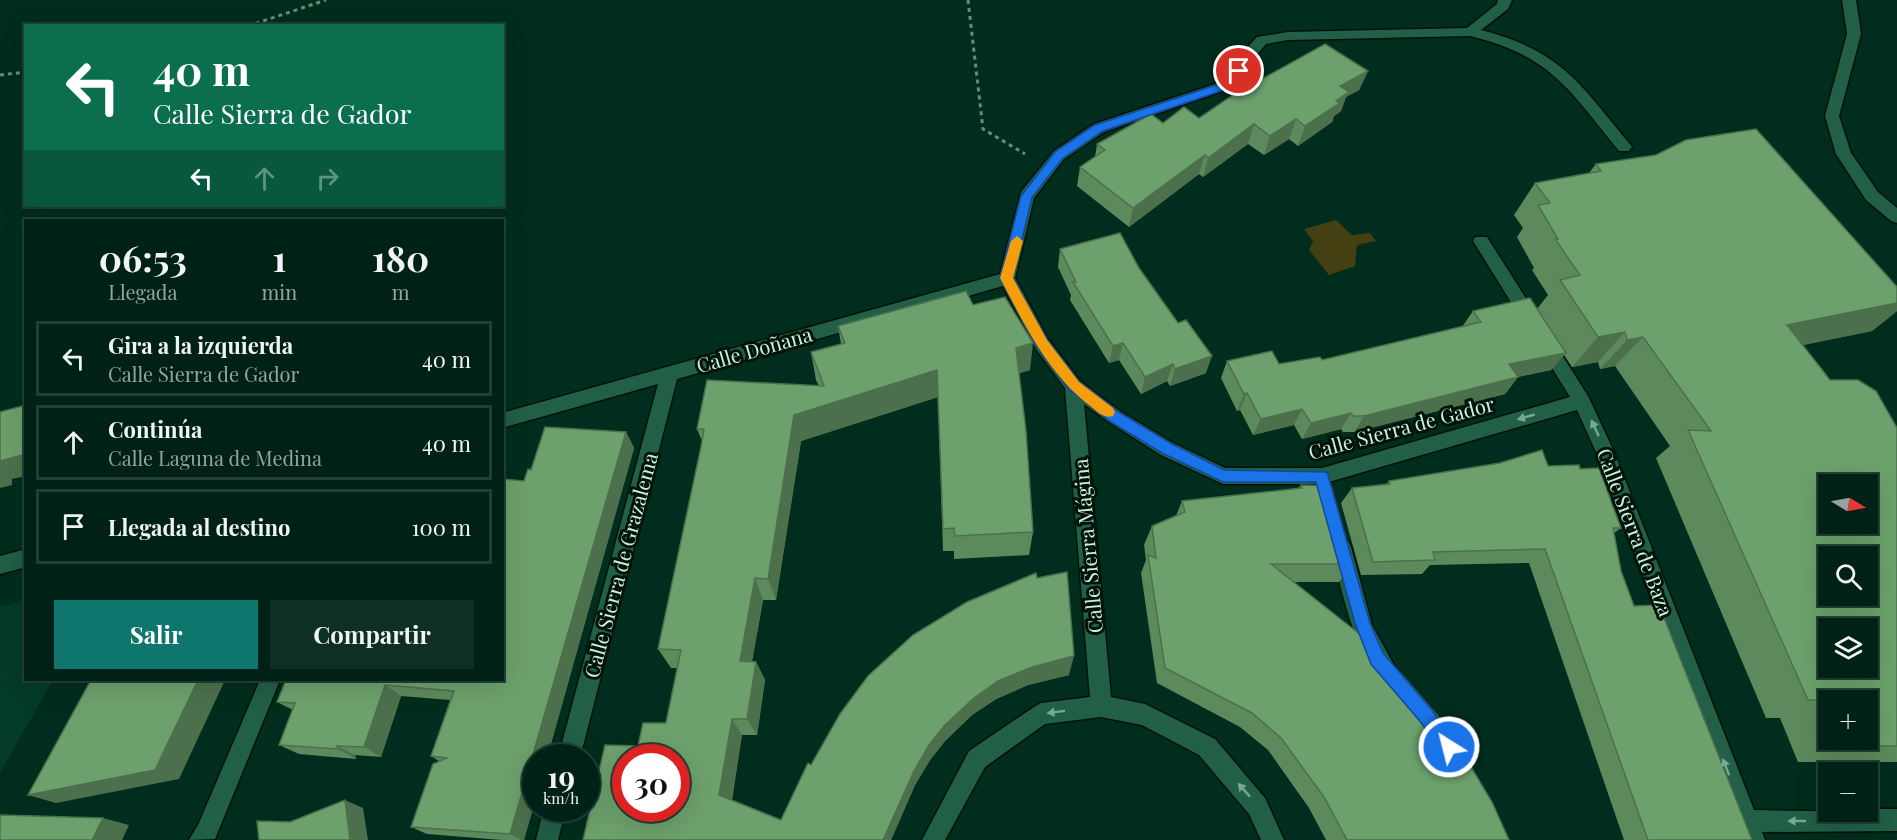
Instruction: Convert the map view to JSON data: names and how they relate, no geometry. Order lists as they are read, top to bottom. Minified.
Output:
{"streets":{"street":["Calle Doñana","Calle Sierra de Gador","Calle Sierra de Baza","Calle Sierra Mágina","Calle Sierra de Grazalema"]},"crossings":[["Calle Doñana","Calle Sierra de Gador"],["Calle Doñana","Calle Sierra de Grazalema"],["Calle Sierra de Gador","Calle Sierra de Baza"],["Calle Sierra de Gador","Calle Sierra Mágina"]],"one_way":["Calle Sierra de Gador","Calle Sierra de Baza"],"north":"right","page":{"turn":["40 m","Calle Sierra de Gador"],"eta":["06:53","Llegada","1","min","180","m"],"list":[{"name":"Gira a la izquierda","note":"Calle Sierra de Gador","value":"40 m"},{"name":"Continúa","note":"Calle Laguna de Medina","value":"40 m"},{"name":"Llegada al destino","value":"100 m"}],"map_buttons":["+","−"],"buttons":["Salir","Compartir"],"speed":"19 km/h","limit":"30"}}
